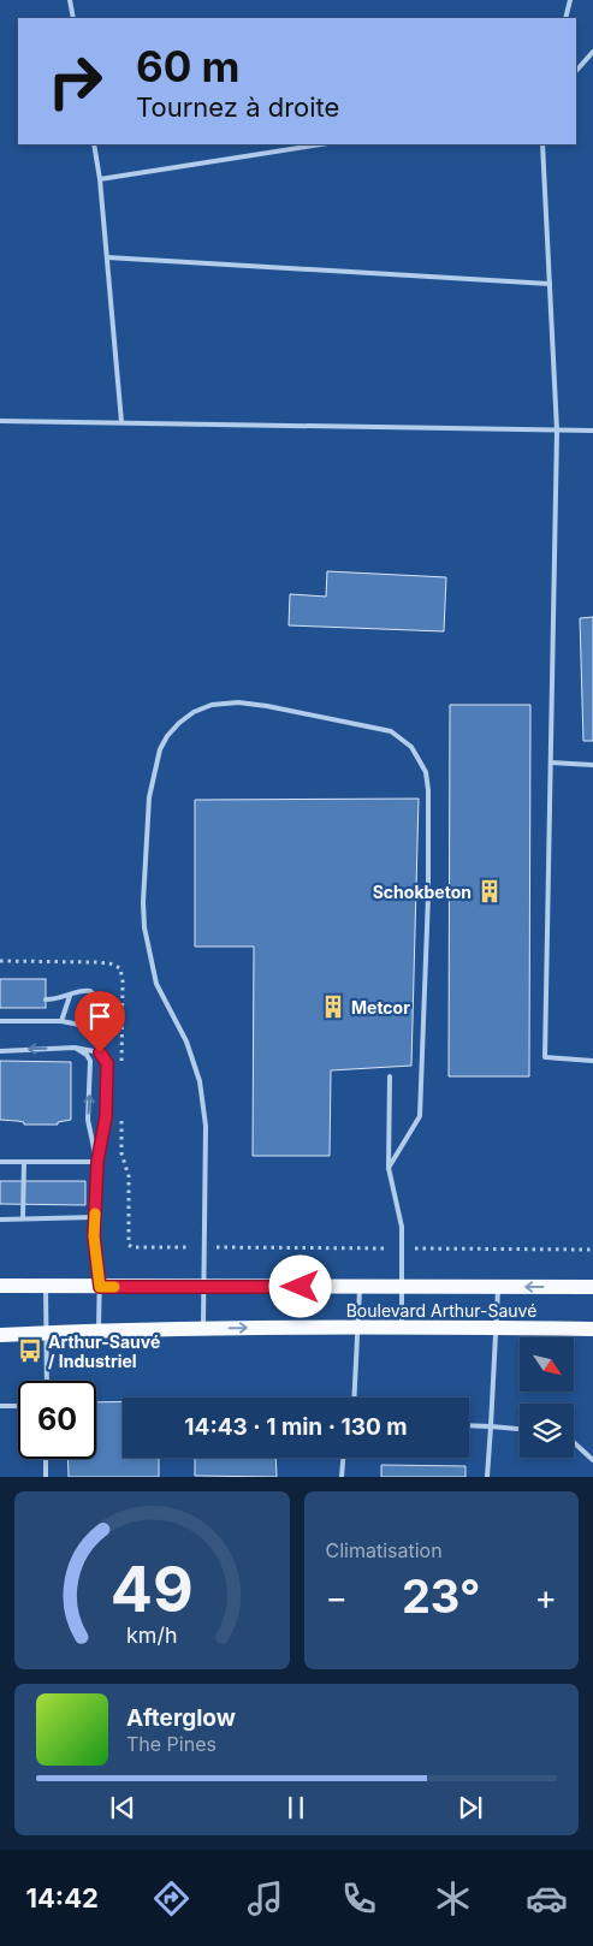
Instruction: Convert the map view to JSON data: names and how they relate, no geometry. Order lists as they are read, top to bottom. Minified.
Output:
{"streets":{"main road":["Boulevard Arthur-Sauvé"]},"places":{"building":["Schokbeton","Metcor"],"bus stop":["Arthur-Sauvé / Industriel"]},"north":"bottom right","page":{"turn":["60 m","Tournez à droite"],"limit":"60","trip":"14:43 · 1 min · 130 m","tile":"Climatisation","heat":["−","23°","+"],"song":["Afterglow","The Pines"],"tabs":"14:42","gauge":["49","km/h"]}}
